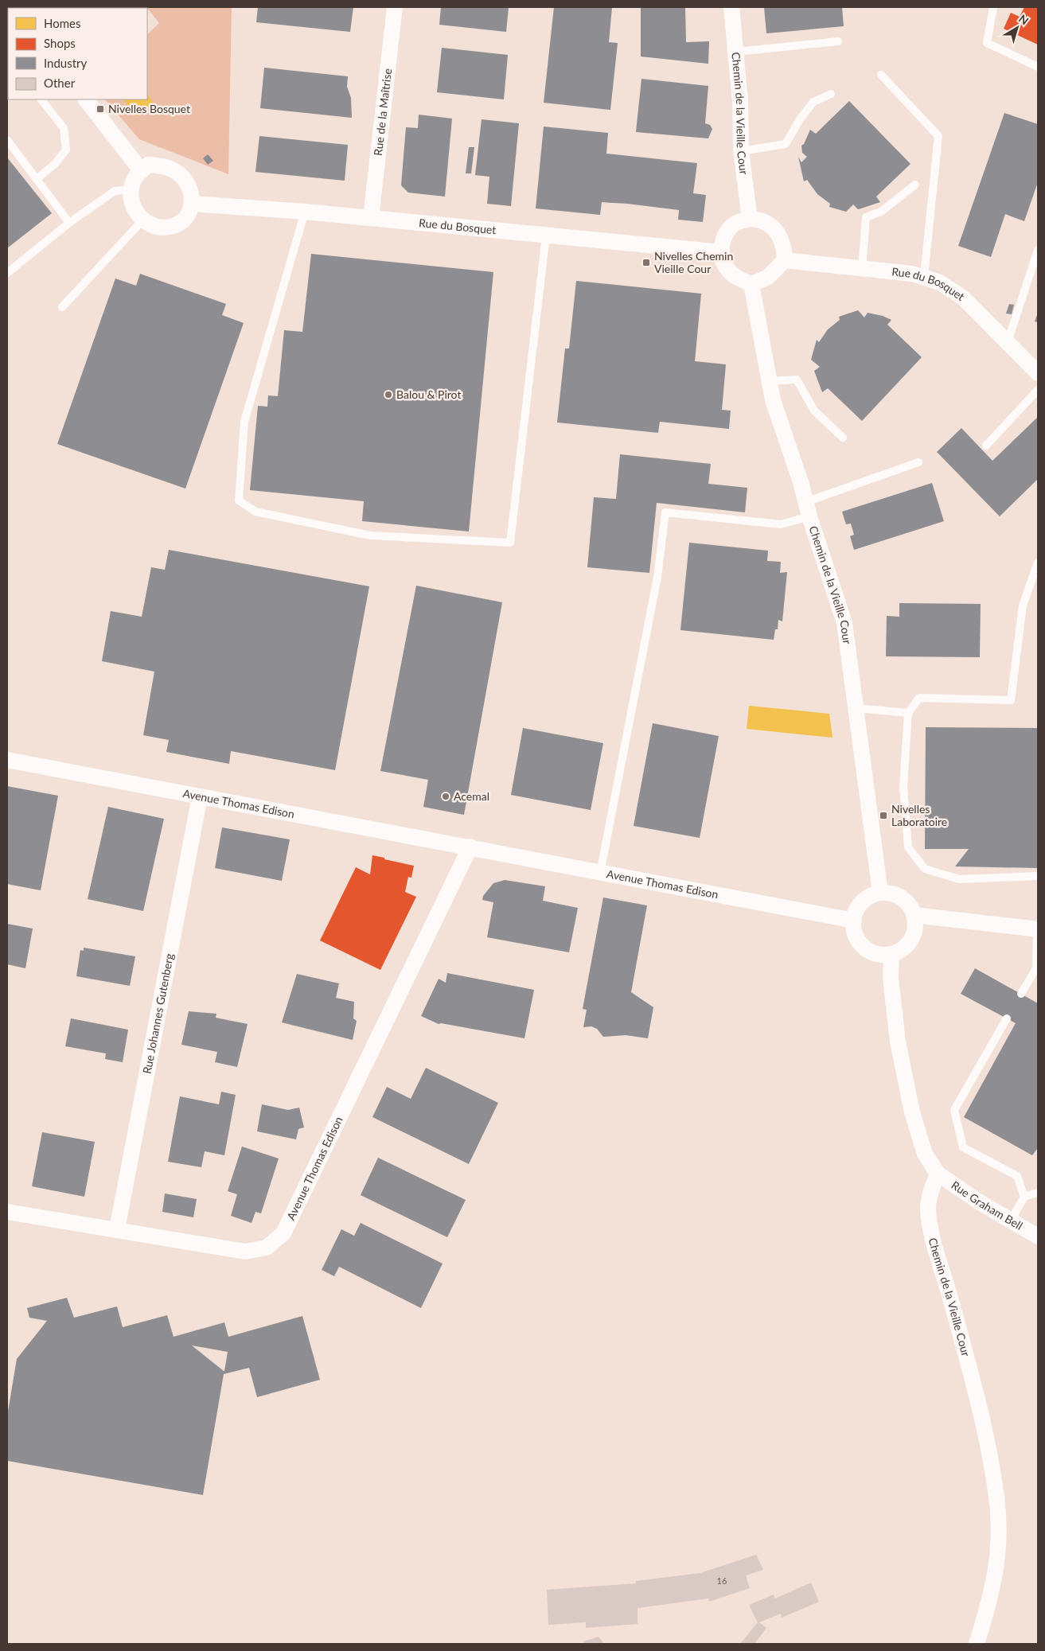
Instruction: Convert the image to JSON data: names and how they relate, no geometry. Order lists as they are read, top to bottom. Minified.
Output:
{"streets":{"street":["Rue de la Maîtrise","Chemin de la Vieille Cour","Rue du Bosquet","Avenue Thomas Edison","Rue Johannes Gutenberg","Rue Graham Bell"]},"crossings":[["Rue de la Maîtrise","Rue du Bosquet"],["Chemin de la Vieille Cour","Rue du Bosquet"],["Chemin de la Vieille Cour","Avenue Thomas Edison"],["Chemin de la Vieille Cour","Rue Graham Bell"],["Avenue Thomas Edison","Rue Johannes Gutenberg"]],"places":{"transit":["Nivelles Bosquet","Nivelles Chemin Vieille Cour","Nivelles Laboratoire"],"other":["Balou & Pirot","Acemal"]},"house_numbers":["16"],"legend":["Homes","Shops","Industry","Other"],"north":"top right"}
